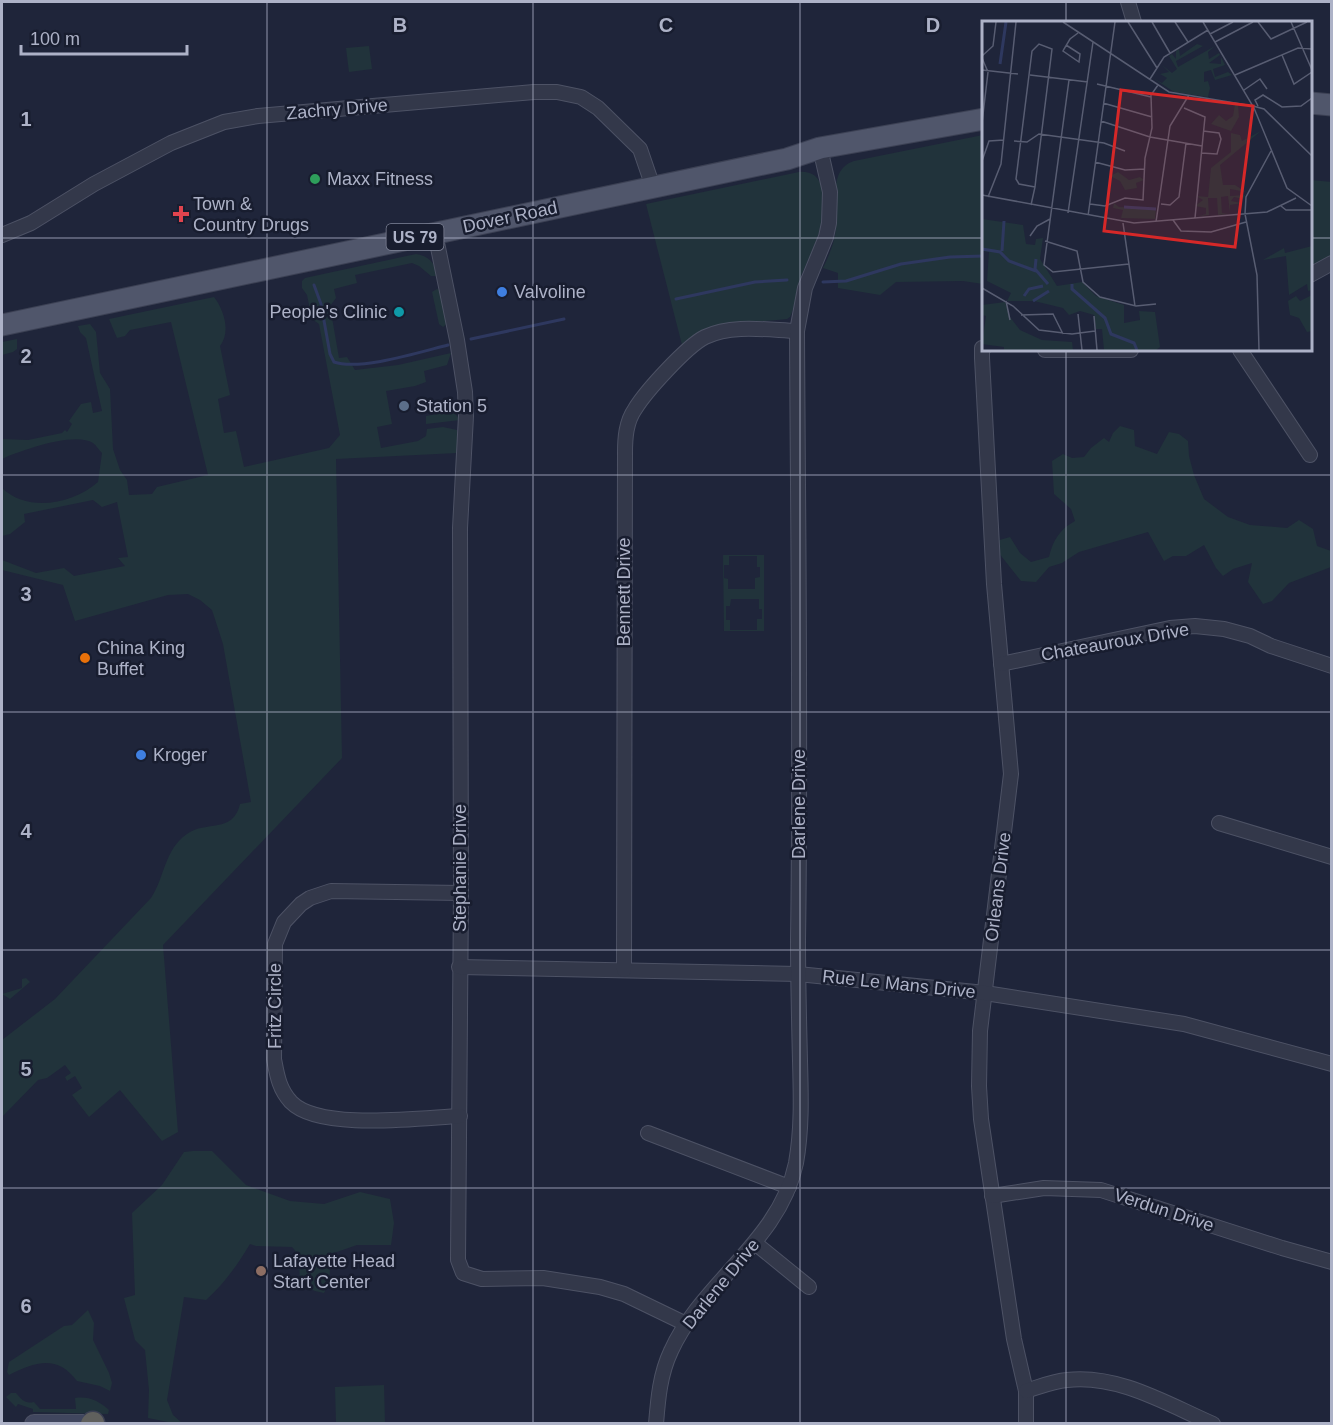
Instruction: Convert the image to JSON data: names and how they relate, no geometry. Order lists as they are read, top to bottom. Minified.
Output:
{"streets":{"main road":["Dover Road","US 79"],"street":["Zachry Drive","Bennett Drive","Chateauroux Drive","Darlene Drive","Stephanie Drive","Orleans Drive","Rue Le Mans Drive","Fritz Circle","Verdun Drive"]},"crossings":[["Zachry Drive","Dover Road"],["Dover Road","Darlene Drive"],["Dover Road","Stephanie Drive"],["Bennett Drive","Darlene Drive"],["Bennett Drive","Rue Le Mans Drive"],["Chateauroux Drive","Orleans Drive"],["Darlene Drive","Stephanie Drive"],["Darlene Drive","Rue Le Mans Drive"],["Stephanie Drive","Rue Le Mans Drive"],["Stephanie Drive","Fritz Circle"],["Orleans Drive","Rue Le Mans Drive"],["Orleans Drive","Verdun Drive"]],"places":{"other":["Maxx Fitness","Valvoline","People's Clinic","Station 5","China King Buffet","Kroger","Lafayette Head Start Center"],"health":["Town & Country Drugs"]},"scale_bar":"100 m","grid":{"columns":["B","C","D"],"rows":["1","2","3","4","5","6"]}}
